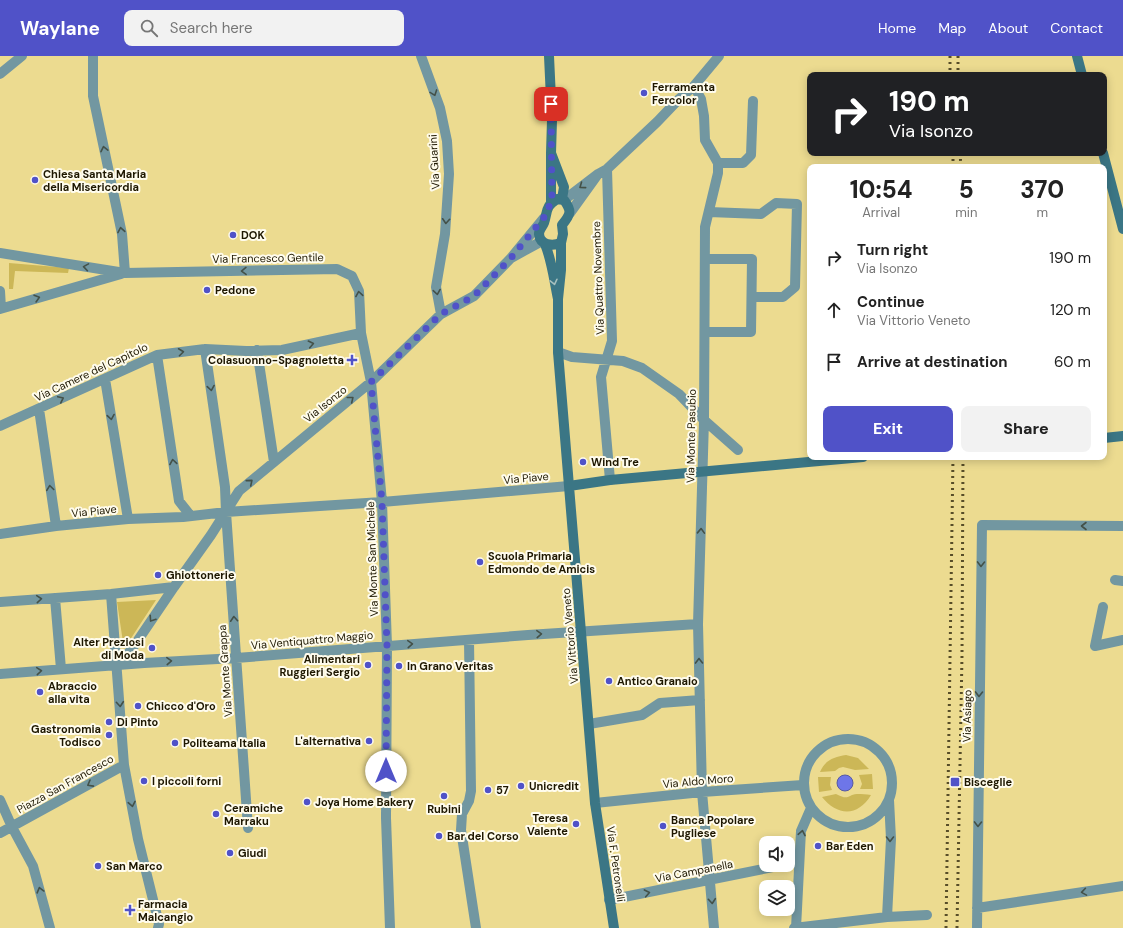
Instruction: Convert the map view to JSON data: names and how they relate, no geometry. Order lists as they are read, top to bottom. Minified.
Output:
{"streets":{"street":["Via Guarini","Via Francesco Gentile","Via Quattro Novembre","Via Camere del Capitolo","Via Isonzo","Via Monte Pasubio","Via Piave","Via Monte San Michele","Via Vittorio Veneto","Via Ventiquattro Maggio","Via Monte Grappa","Via Asiago","Via Aldo Moro","Piazza San Francesco","Via F. Petronelli","Via Campanella"]},"crossings":[["Via Guarini","Via Isonzo"],["Via Francesco Gentile","Via Camere del Capitolo"],["Via Francesco Gentile","Via Isonzo"],["Via Francesco Gentile","Via Monte San Michele"],["Via Quattro Novembre","Via Piave"],["Via Camere del Capitolo","Via Monte Grappa"],["Via Isonzo","Via Piave"],["Via Isonzo","Via Monte San Michele"],["Via Isonzo","Via Vittorio Veneto"],["Via Isonzo","Via Ventiquattro Maggio"],["Via Isonzo","Via Monte Grappa"],["Via Monte Pasubio","Via Piave"],["Via Monte Pasubio","Via Ventiquattro Maggio"],["Via Monte Pasubio","Via Aldo Moro"],["Via Monte Pasubio","Via Campanella"],["Via Piave","Via Monte San Michele"],["Via Piave","Via Vittorio Veneto"],["Via Piave","Via Monte Grappa"],["Via Monte San Michele","Via Ventiquattro Maggio"],["Via Vittorio Veneto","Via Ventiquattro Maggio"],["Via Vittorio Veneto","Via Aldo Moro"],["Via Vittorio Veneto","Via F. Petronelli"],["Via Ventiquattro Maggio","Via Monte Grappa"],["Via Aldo Moro","Via F. Petronelli"],["Via F. Petronelli","Via Campanella"]],"one_way":["Via Guarini","Via Francesco Gentile","Via Camere del Capitolo","Piazza San Francesco","Via Campanella"],"places":{"other":["Ferramenta Fercolor","Chiesa Santa Maria della Misericordia","DOK","Pedone","Wind Tre","Scuola Primaria Edmondo de Amicis","Ghiottonerie","Alter Preziosi di Moda","Alimentari Ruggieri Sergio","In Grano Veritas","Antico Granaio","Abraccio alla vita","Chicco d'Oro","Di Pinto","Gastronomia Todisco","L'alternativa","Politeama Italia","I piccoli forni","Unicredit","57","Rubini","Joya Home Bakery","Ceramiche Marraku","Teresa Valente","Banca Popolare Pugliese","Bar del Corso","Bar Eden","Giudi","San Marco"],"health":["Colasuonno-Spagnoletta","Farmacia Malcangio"],"transit":["Bisceglie"]},"page":{"header":"Waylane","search":"Search here","nav":["Home","Map","About","Contact"],"turn":["190 m","Via Isonzo"],"eta":["10:54","Arrival","5","min","370","m"],"list":[{"name":"Turn right","note":"Via Isonzo","value":"190 m"},{"name":"Continue","note":"Via Vittorio Veneto","value":"120 m"},{"name":"Arrive at destination","value":"60 m"}],"buttons":["Exit","Share"]}}
